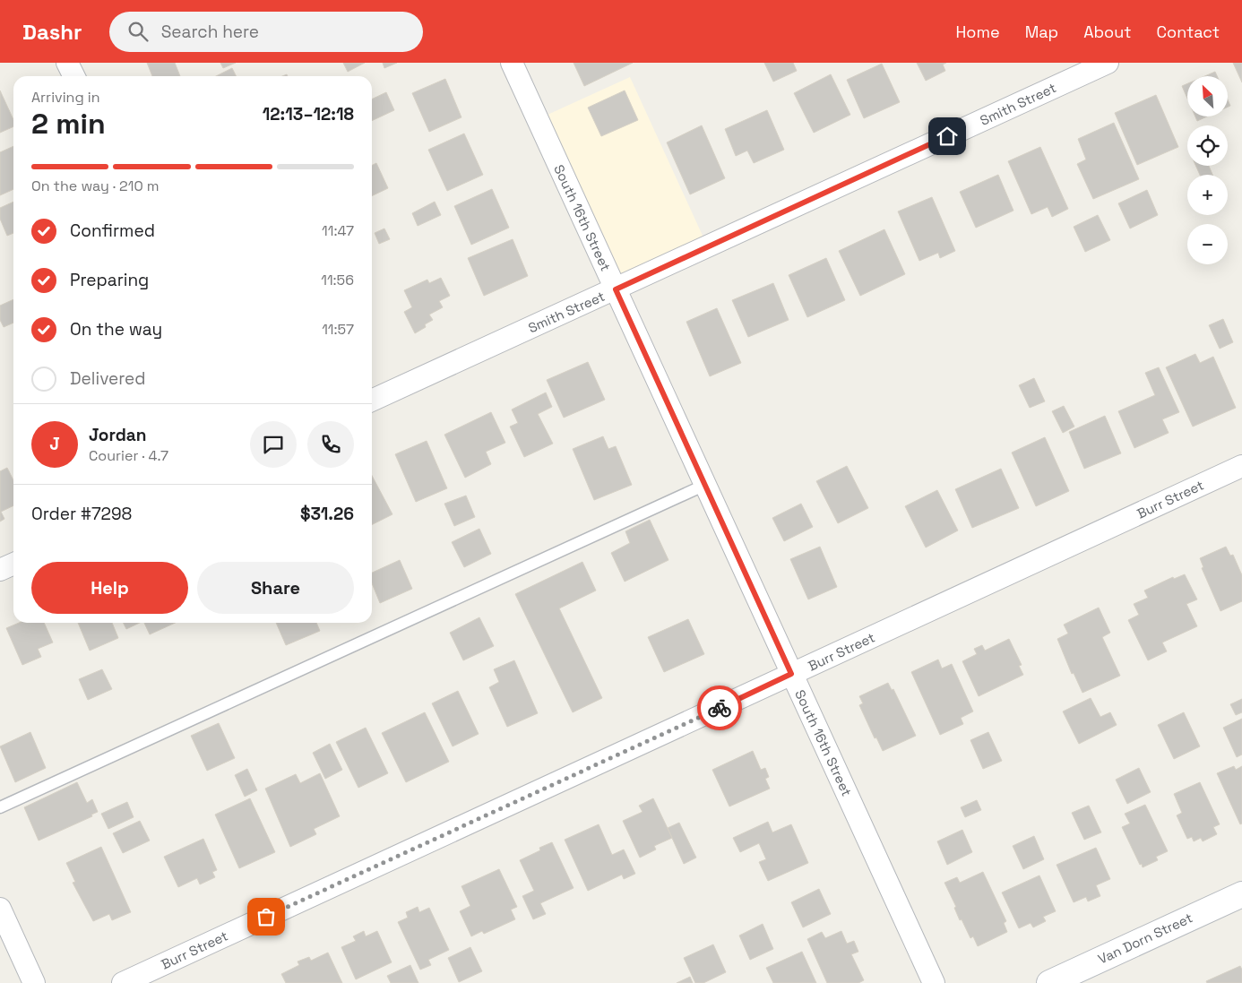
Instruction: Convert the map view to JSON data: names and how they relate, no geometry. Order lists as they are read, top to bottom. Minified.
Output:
{"streets":{"main road":["Van Dorn Street"],"street":["Smith Street","South 16th Street","Burr Street"]},"crossings":[["Smith Street","South 16th Street"],["South 16th Street","Burr Street"]],"north":"top left","page":{"header":"Dashr","search":"Search here","nav":["Home","Map","About","Contact"],"map_buttons":["+","−"],"heading":["2 min","Arriving in","12:13–12:18"],"panel":["Jordan","Courier · 4.7","Order #7298","$31.26"],"bar":"On the way · 210 m","list":[["Confirmed","11:47"],["Preparing","11:56"],["On the way","11:57"],"Delivered"],"round":"J","buttons":["Help","Share"]}}
